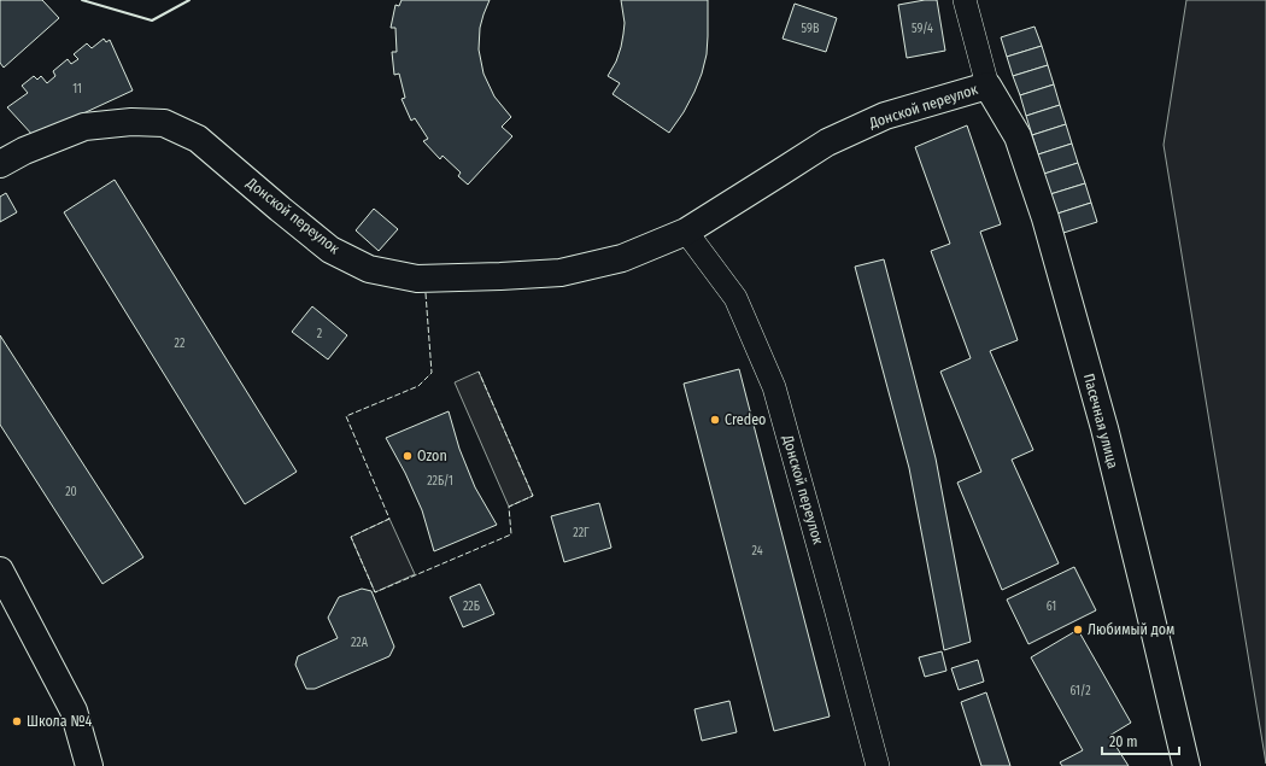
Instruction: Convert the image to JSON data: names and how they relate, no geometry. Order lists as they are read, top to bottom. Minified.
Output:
{"streets":{"street":["Донской переулок","Пасечная улица"]},"crossings":[["Донской переулок","Пасечная улица"]],"places":["Credeo","Ozon","Любимый дом","Школа №4"],"house_numbers":["59В","59/4","11","2","22","22Б/1","20","22Г","24","22Б","61","22А","61/2"],"scale_bar":"20 m"}
